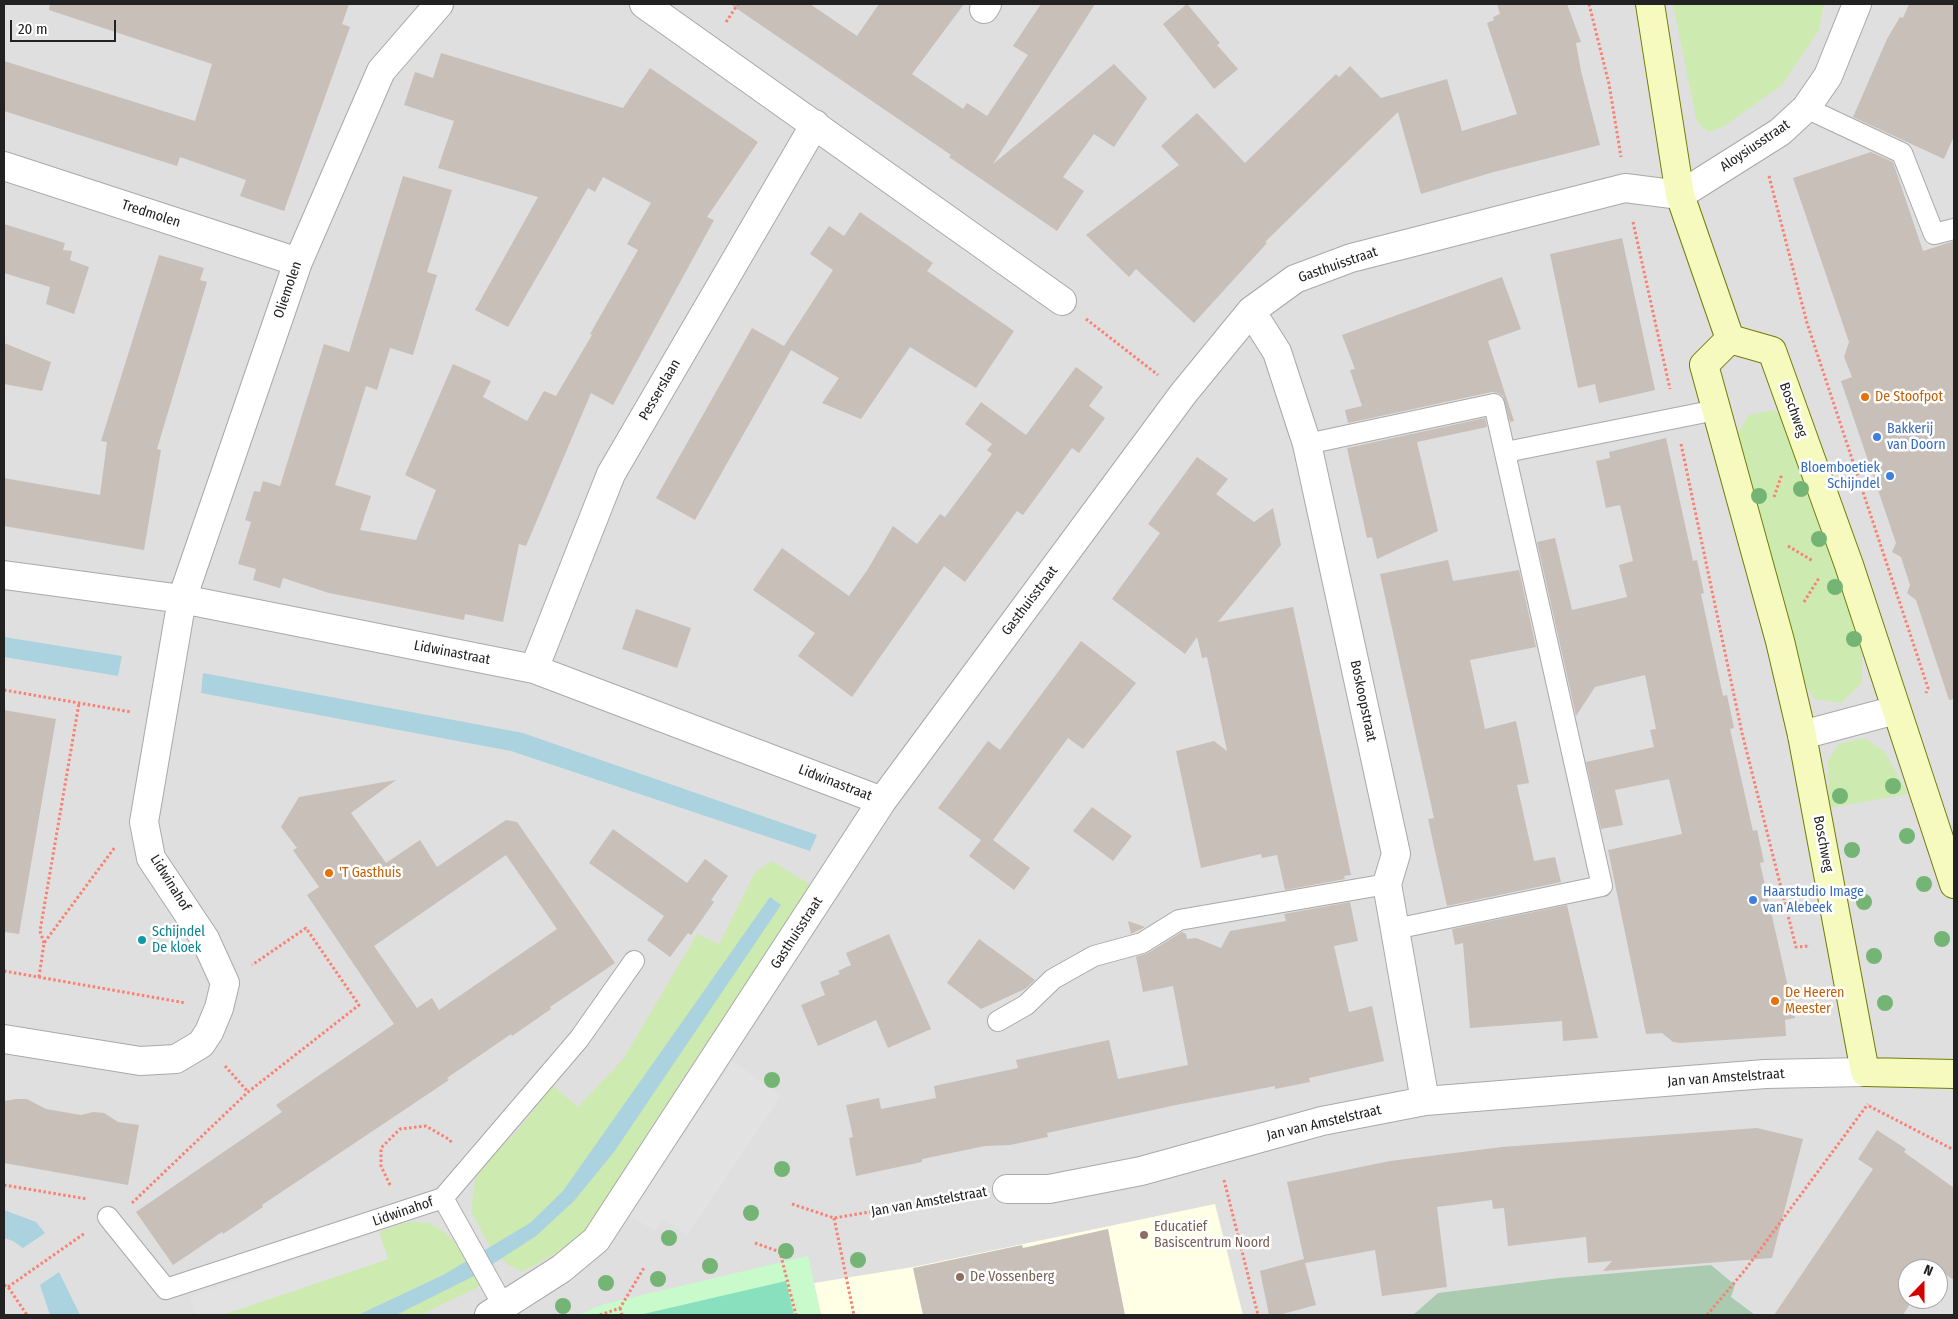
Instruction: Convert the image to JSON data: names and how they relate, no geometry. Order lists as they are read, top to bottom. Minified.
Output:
{"streets":{"street":["Aloysiusstraat","Tredmolen","Gasthuisstraat","Oliemolen","Pesserslaan","Boschweg","Lidwinastraat","Boskoopstraat","Lidwinahof","Jan van Amstelstraat"]},"crossings":[["Aloysiusstraat","Gasthuisstraat"],["Tredmolen","Oliemolen"],["Gasthuisstraat","Lidwinastraat"],["Gasthuisstraat","Boskoopstraat"],["Gasthuisstraat","Lidwinahof"],["Oliemolen","Lidwinastraat"],["Oliemolen","Lidwinahof"],["Pesserslaan","Lidwinastraat"],["Boschweg","Jan van Amstelstraat"],["Lidwinastraat","Lidwinahof"],["Boskoopstraat","Jan van Amstelstraat"]],"places":["De Stoofpot","Bakkerij van Doorn","Bloemboetiek Schijndel","'T Gasthuis","Haarstudio Image van Alebeek","Schijndel De kloek","De Heeren Meester","Educatief Basiscentrum Noord","De Vossenberg"],"scale_bar":"20 m","north":"top"}
